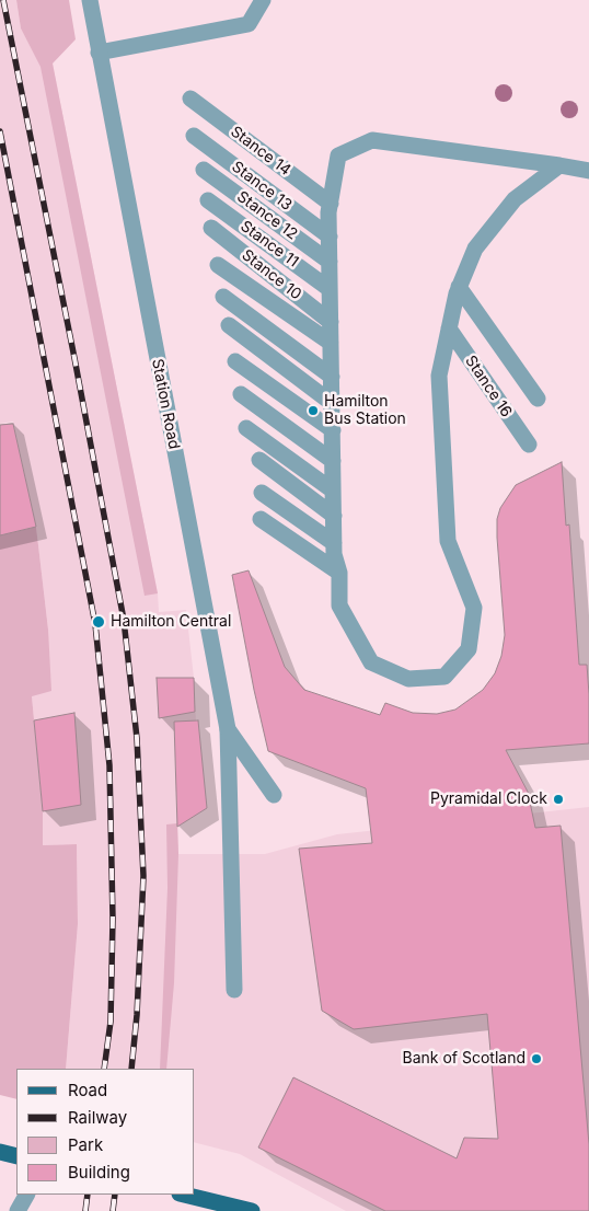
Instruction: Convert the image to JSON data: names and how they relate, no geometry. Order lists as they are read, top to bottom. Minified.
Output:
{"streets":{"street":["Stance 14","Stance 13","Stance 12","Stance 11","Stance 10","Stance 16","Station Road"]},"places":["Hamilton Bus Station","Hamilton Central","Pyramidal Clock","Bank of Scotland"],"legend":["Road","Railway","Park","Building"]}
